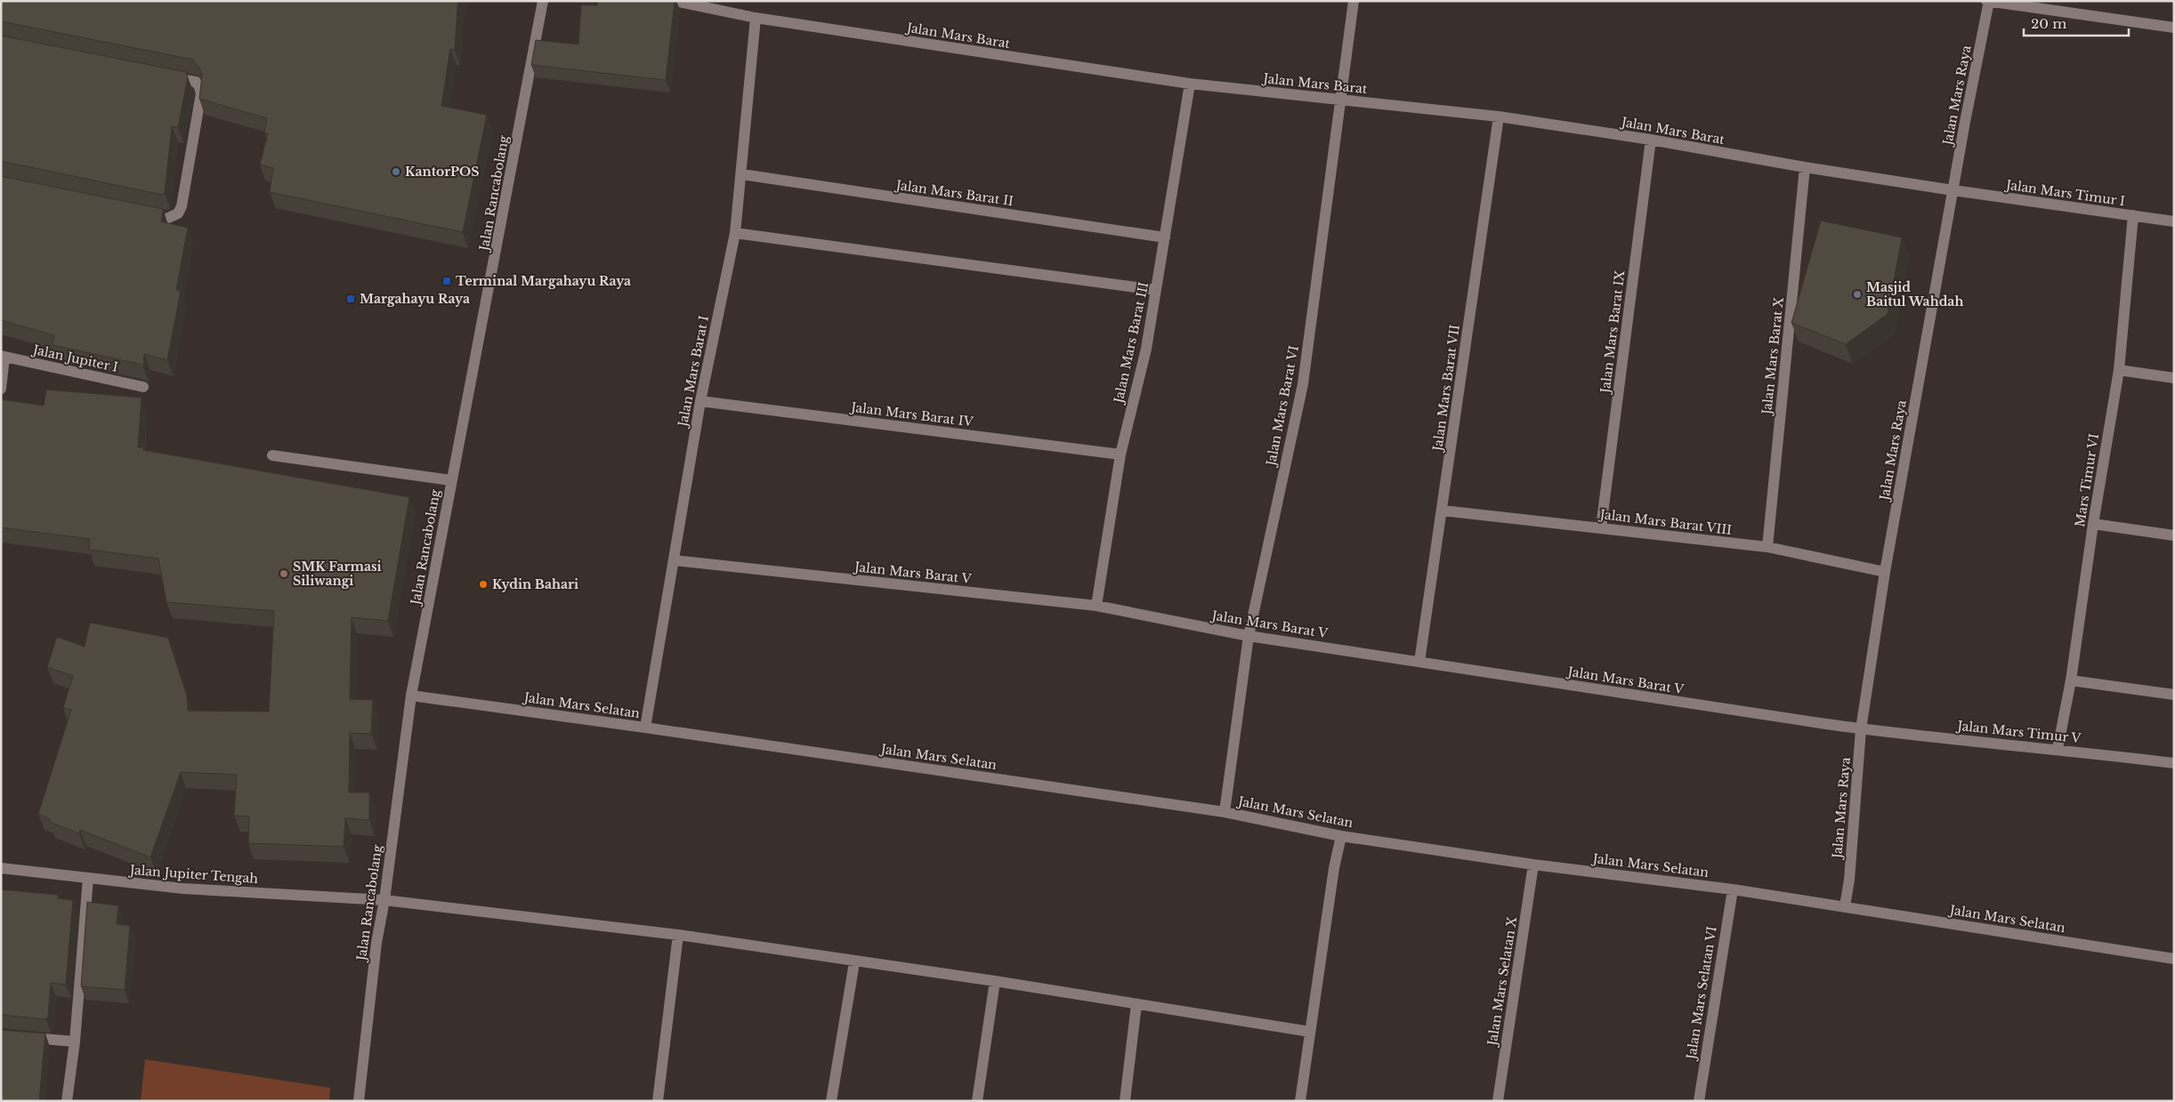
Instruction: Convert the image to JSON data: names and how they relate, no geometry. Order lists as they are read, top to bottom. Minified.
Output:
{"streets":{"street":["Jalan Mars Barat","Jalan Mars Raya","Jalan Rancabolang","Jalan Mars Barat II","Jalan Mars Timur I","Jalan Mars Barat IX","Jalan Mars Barat III","Jalan Mars Barat X","Jalan Jupiter I","Jalan Mars Barat I","Jalan Mars Barat VII","Jalan Mars Barat VI","Jalan Mars Barat IV","Mars Timur VI","Jalan Mars Barat VIII","Jalan Mars Barat V","Jalan Mars Selatan","Jalan Mars Timur V","Jalan Jupiter Tengah","Jalan Mars Selatan X","Jalan Mars Selatan VI"]},"crossings":[["Jalan Mars Barat","Jalan Mars Raya"],["Jalan Mars Barat","Jalan Mars Timur I"],["Jalan Mars Barat","Jalan Mars Barat IX"],["Jalan Mars Barat","Jalan Mars Barat III"],["Jalan Mars Barat","Jalan Mars Barat X"],["Jalan Mars Barat","Jalan Mars Barat I"],["Jalan Mars Barat","Jalan Mars Barat VII"],["Jalan Mars Barat","Jalan Mars Barat VI"],["Jalan Mars Raya","Jalan Mars Timur I"],["Jalan Mars Raya","Jalan Mars Barat VIII"],["Jalan Mars Raya","Jalan Mars Barat V"],["Jalan Mars Raya","Jalan Mars Selatan"],["Jalan Mars Raya","Jalan Mars Timur V"],["Jalan Rancabolang","Jalan Mars Selatan"],["Jalan Rancabolang","Jalan Jupiter Tengah"],["Jalan Mars Barat II","Jalan Mars Barat III"],["Jalan Mars Barat II","Jalan Mars Barat I"],["Jalan Mars Timur I","Mars Timur VI"],["Jalan Mars Barat IX","Jalan Mars Barat VIII"],["Jalan Mars Barat III","Jalan Mars Barat IV"],["Jalan Mars Barat III","Jalan Mars Barat V"],["Jalan Mars Barat X","Jalan Mars Barat VIII"],["Jalan Mars Barat I","Jalan Mars Barat IV"],["Jalan Mars Barat I","Jalan Mars Barat V"],["Jalan Mars Barat I","Jalan Mars Selatan"],["Jalan Mars Barat VII","Jalan Mars Barat VIII"],["Jalan Mars Barat VII","Jalan Mars Barat V"],["Jalan Mars Barat VI","Jalan Mars Barat V"],["Jalan Mars Barat VI","Jalan Mars Selatan"],["Mars Timur VI","Jalan Mars Timur V"],["Jalan Mars Barat V","Jalan Mars Timur V"],["Jalan Mars Selatan","Jalan Mars Selatan X"],["Jalan Mars Selatan","Jalan Mars Selatan VI"]],"places":{"other":["KantorPOS","Masjid Baitul Wahdah","SMK Farmasi Siliwangi","Kydin Bahari"],"transit":["Terminal Margahayu Raya","Margahayu Raya"]},"scale_bar":"20 m"}
